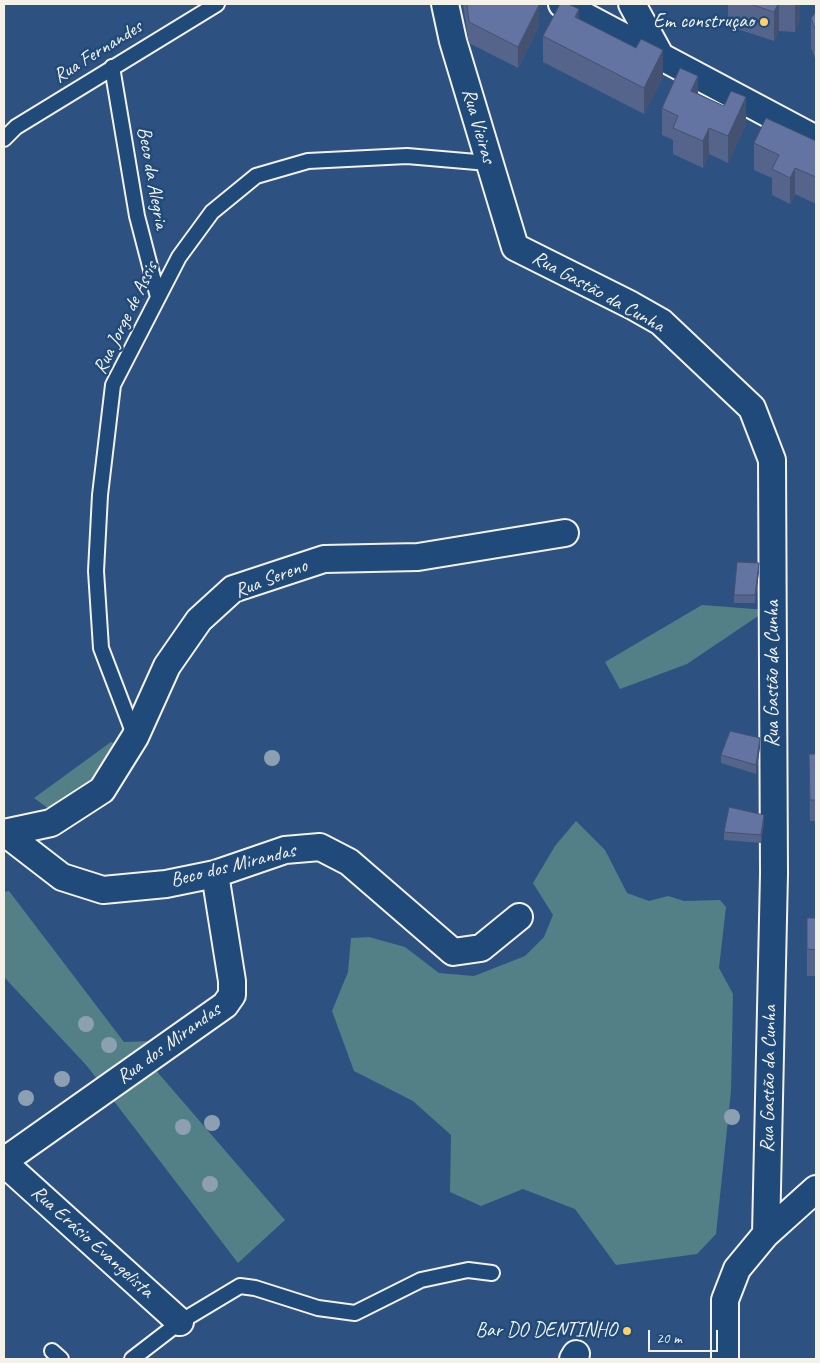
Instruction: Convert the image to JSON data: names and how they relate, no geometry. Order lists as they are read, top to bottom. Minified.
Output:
{"streets":{"street":["Rua Vieiras","Rua Gastão da Cunha","Rua Sereno","Beco dos Mirandas","Rua dos Mirandas","Rua Erásio Evangelista"],"lane":["Rua Fernandes","Beco da Alegria","Rua Jorge de Assis"]},"crossings":[["Rua Fernandes","Beco da Alegria"],["Rua Vieiras","Rua Gastão da Cunha"],["Rua Vieiras","Rua Jorge de Assis"],["Beco da Alegria","Rua Jorge de Assis"],["Rua Jorge de Assis","Rua Sereno"],["Rua Sereno","Beco dos Mirandas"],["Beco dos Mirandas","Rua dos Mirandas"],["Rua dos Mirandas","Rua Erásio Evangelista"]],"places":["Em construçao","Bar DO DENTINHO"],"scale_bar":"20 m"}
